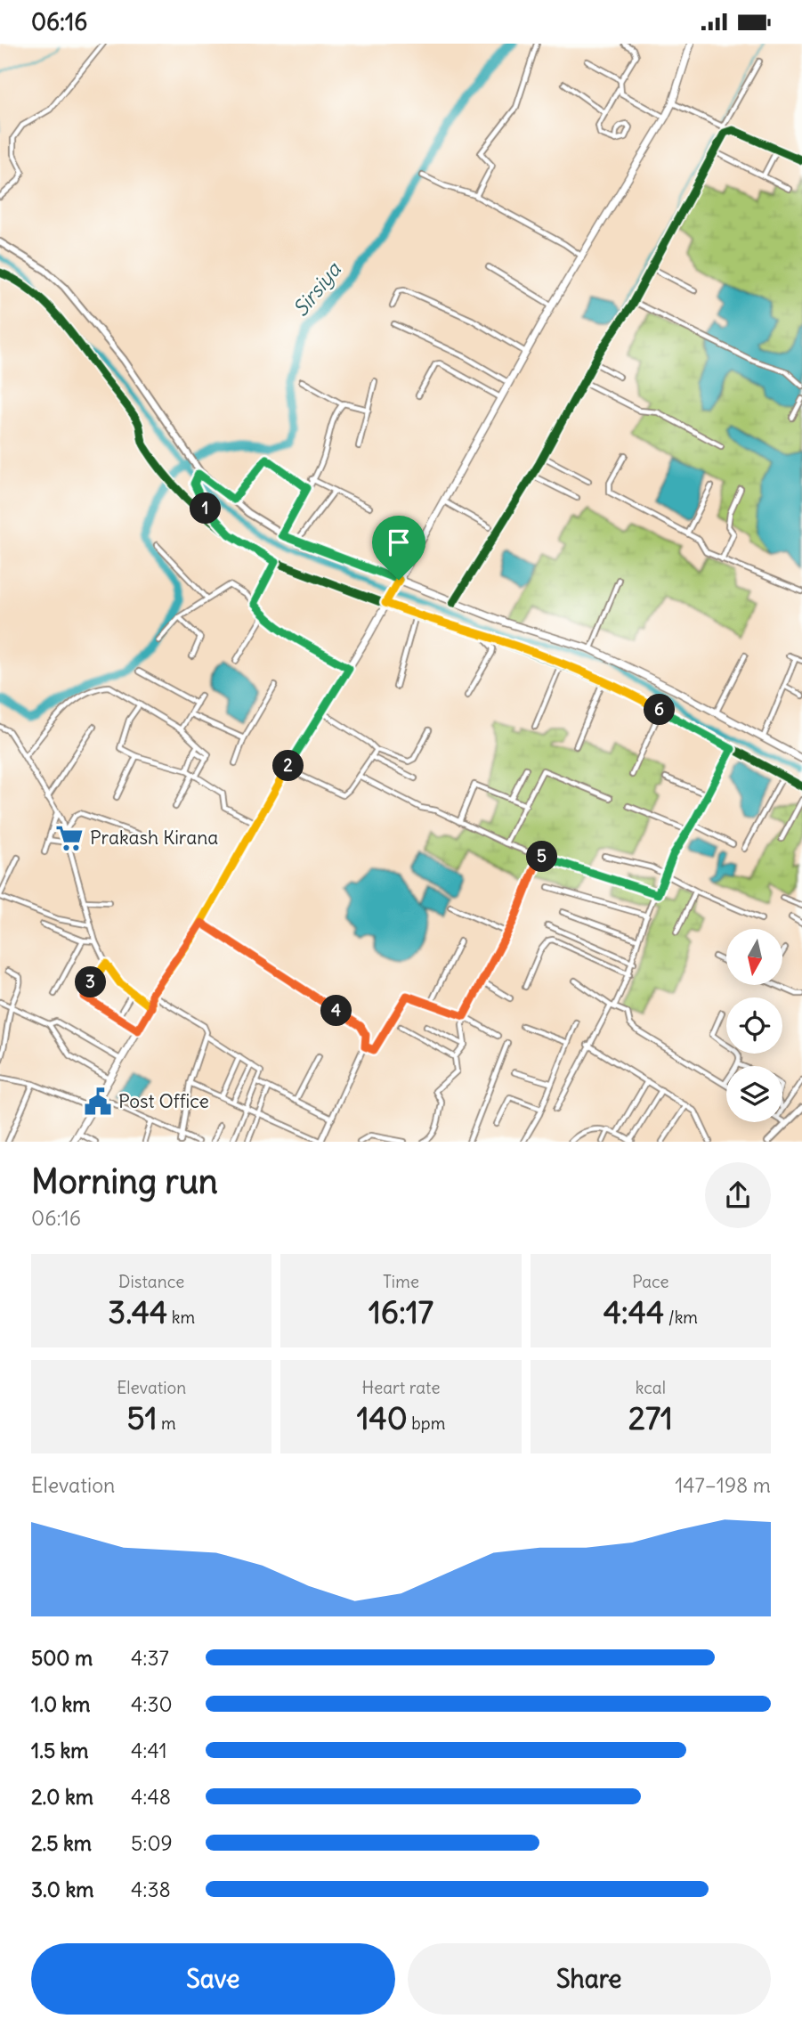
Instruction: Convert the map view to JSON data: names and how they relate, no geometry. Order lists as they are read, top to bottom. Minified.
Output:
{"water":["Sirsiya"],"places":{"supermarket":["Prakash Kirana"],"public building":["Post Office"]},"north":"bottom","page":{"status":"06:16","pins":["1","6","2","5","3","4"],"heading":["Morning run","06:16"],"stats":[["Distance","3.44 km"],["Time","16:17"],["Pace","4:44 /km"],["Elevation","51 m"],["Heart rate","140 bpm"],["kcal","271"]],"chart":["Elevation","147–198 m"],"list":[{"name":"500 m","note":"4:37"},{"name":"1.0 km","note":"4:30"},{"name":"1.5 km","note":"4:41"},{"name":"2.0 km","note":"4:48"},{"name":"2.5 km","note":"5:09"},{"name":"3.0 km","note":"4:38"}],"buttons":["Save","Share"]}}
